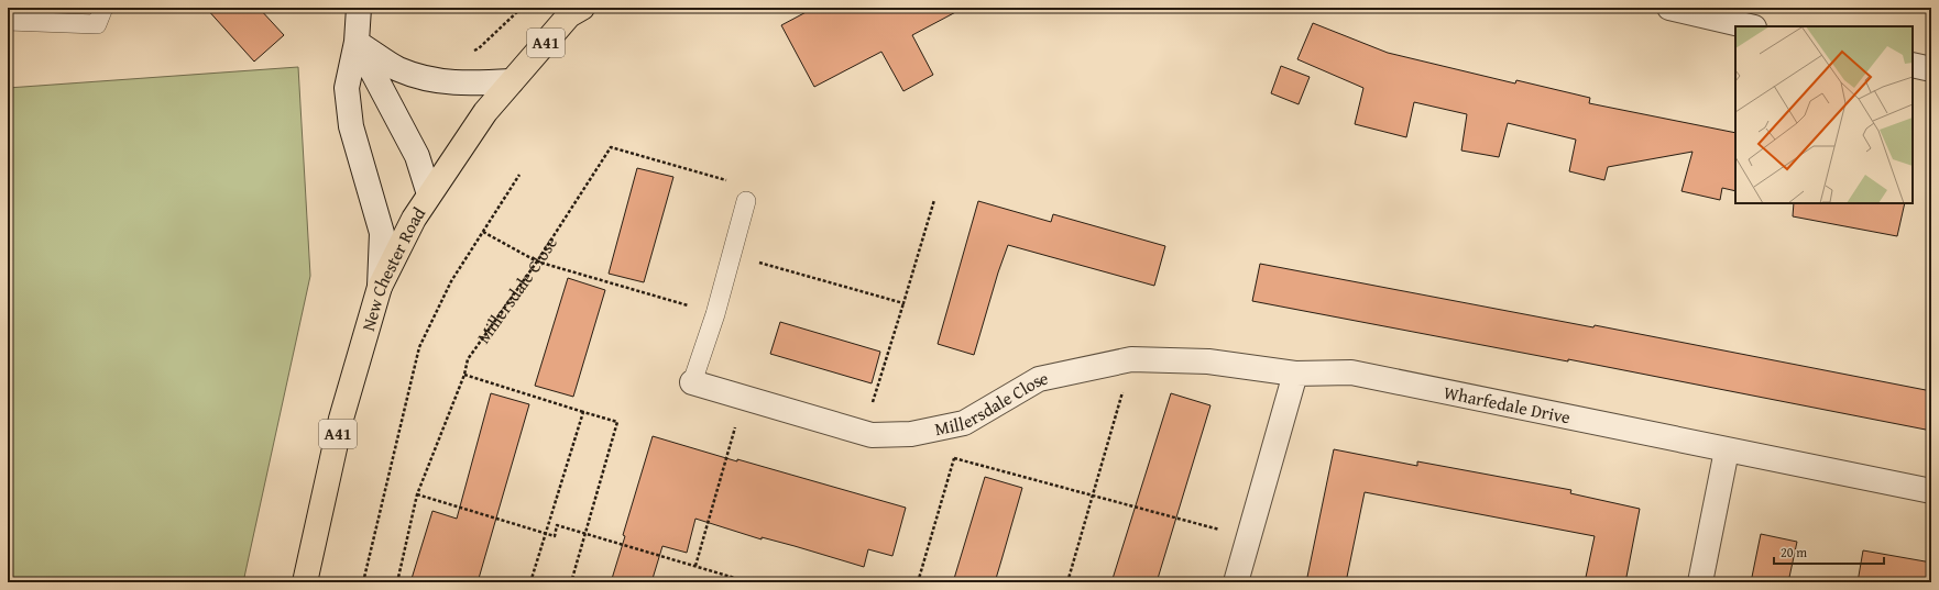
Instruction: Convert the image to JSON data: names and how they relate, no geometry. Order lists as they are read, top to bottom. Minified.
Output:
{"streets":{"highway":["A41","New Chester Road"],"street":["Millersdale Close","Wharfedale Drive"]},"crossings":[["Millersdale Close","Wharfedale Drive"]],"scale_bar":"20 m"}
